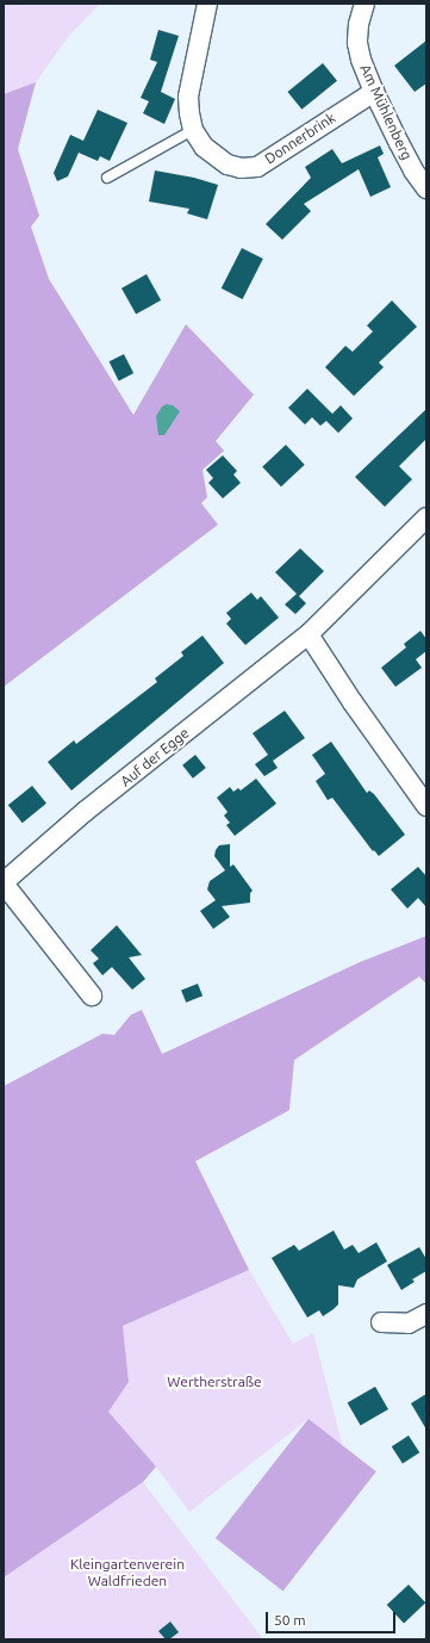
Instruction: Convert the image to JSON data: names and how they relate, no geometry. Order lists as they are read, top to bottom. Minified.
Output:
{"streets":{"street":["Am Mühlenberg","Donnerbrink","Auf der Egge"]},"crossings":[["Am Mühlenberg","Donnerbrink"]],"parks":["Wertherstraße","Kleingartenverein Waldfrieden"],"scale_bar":"50 m"}
